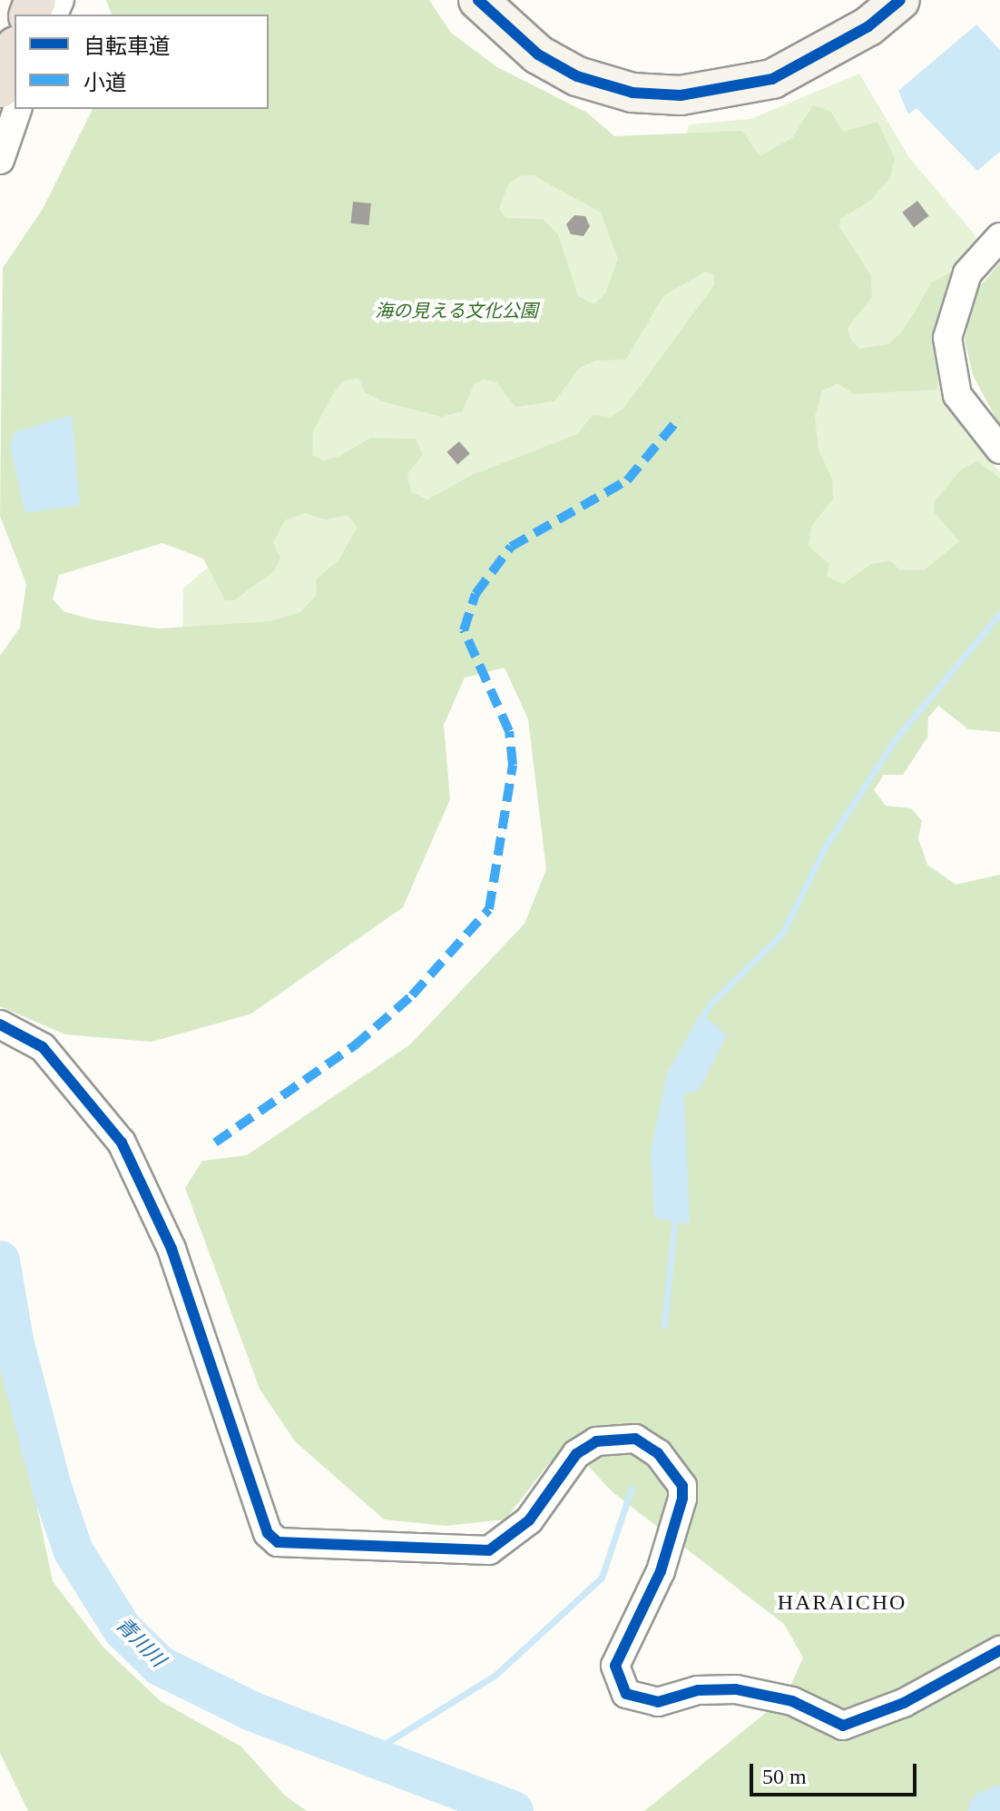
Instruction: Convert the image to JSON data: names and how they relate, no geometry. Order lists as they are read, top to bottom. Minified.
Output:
{"districts":["HARAICHO"],"water":["青川川"],"parks":["海の見える文化公園"],"legend":["自転車道","小道"],"scale_bar":"50 m"}
